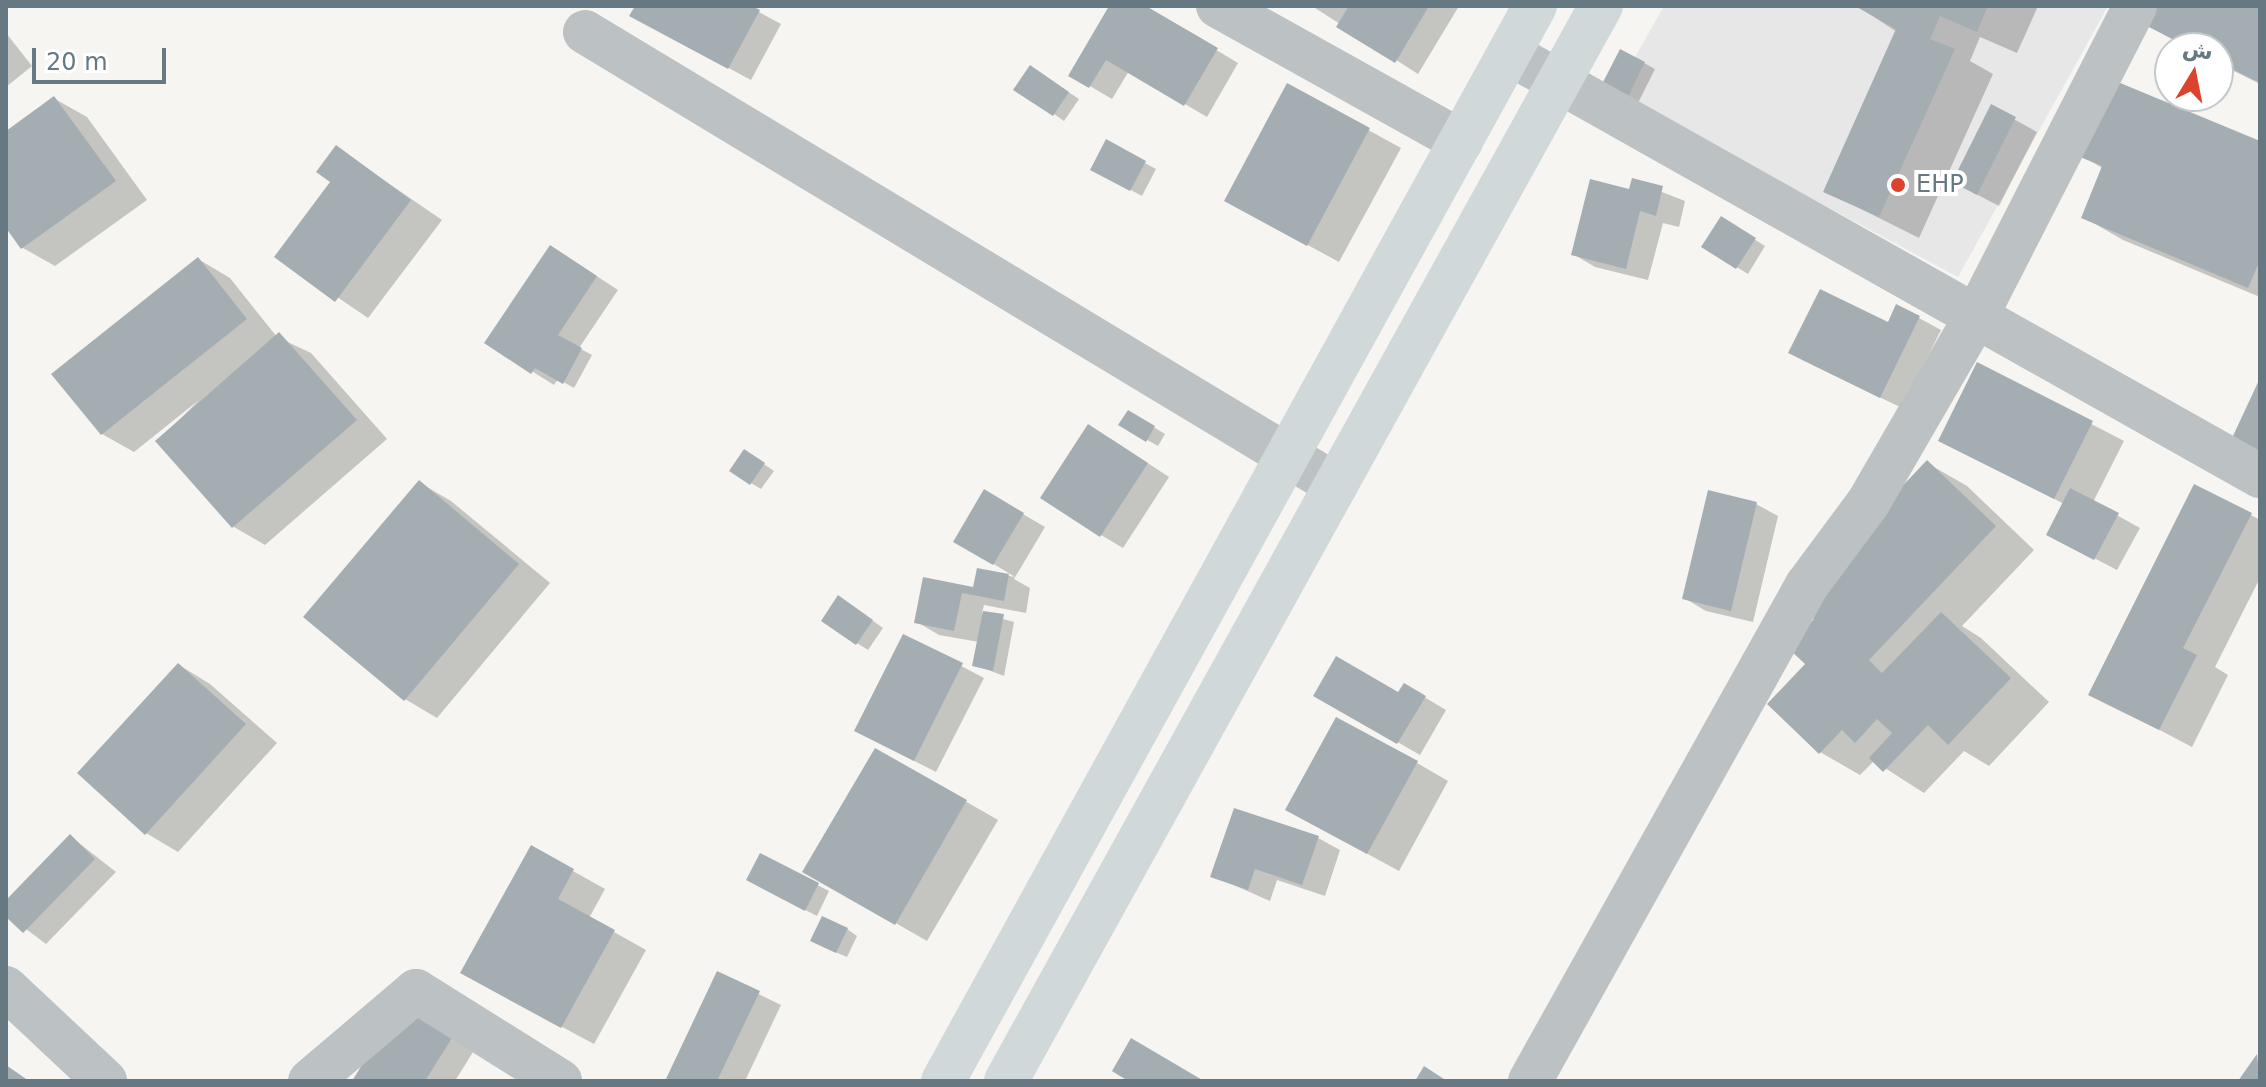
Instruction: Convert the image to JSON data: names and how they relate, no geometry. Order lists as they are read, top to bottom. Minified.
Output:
{"places":["EHP"],"scale_bar":"20 m","north":"top"}
